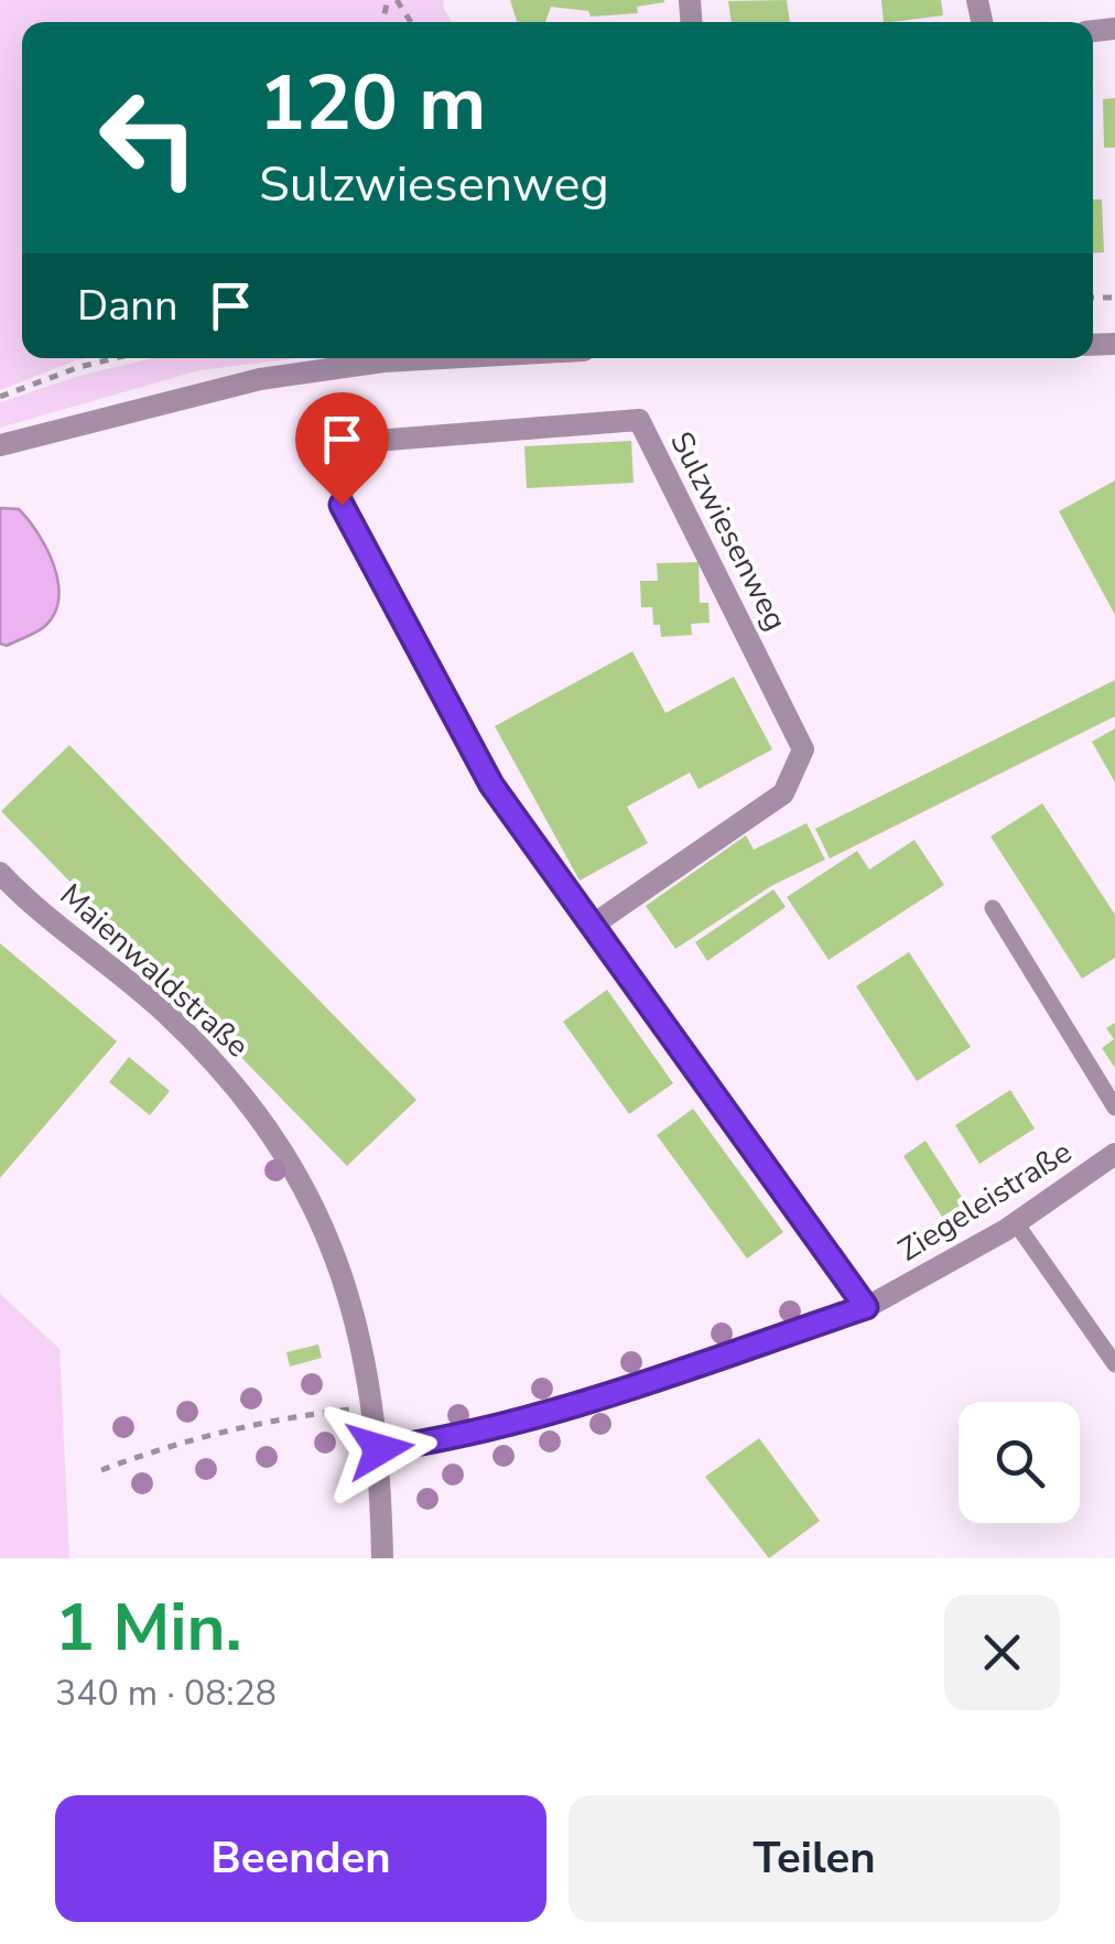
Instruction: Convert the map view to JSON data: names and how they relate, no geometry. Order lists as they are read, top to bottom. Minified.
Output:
{"streets":{"street":["Sulzwiesenweg","Maienwaldstraße","Ziegeleistraße"]},"crossings":[["Sulzwiesenweg","Ziegeleistraße"],["Maienwaldstraße","Ziegeleistraße"]],"page":{"turn":["120 m","Sulzwiesenweg"],"then":"Dann","heading":["1 Min.","340 m · 08:28"],"buttons":["Beenden","Teilen"]}}
